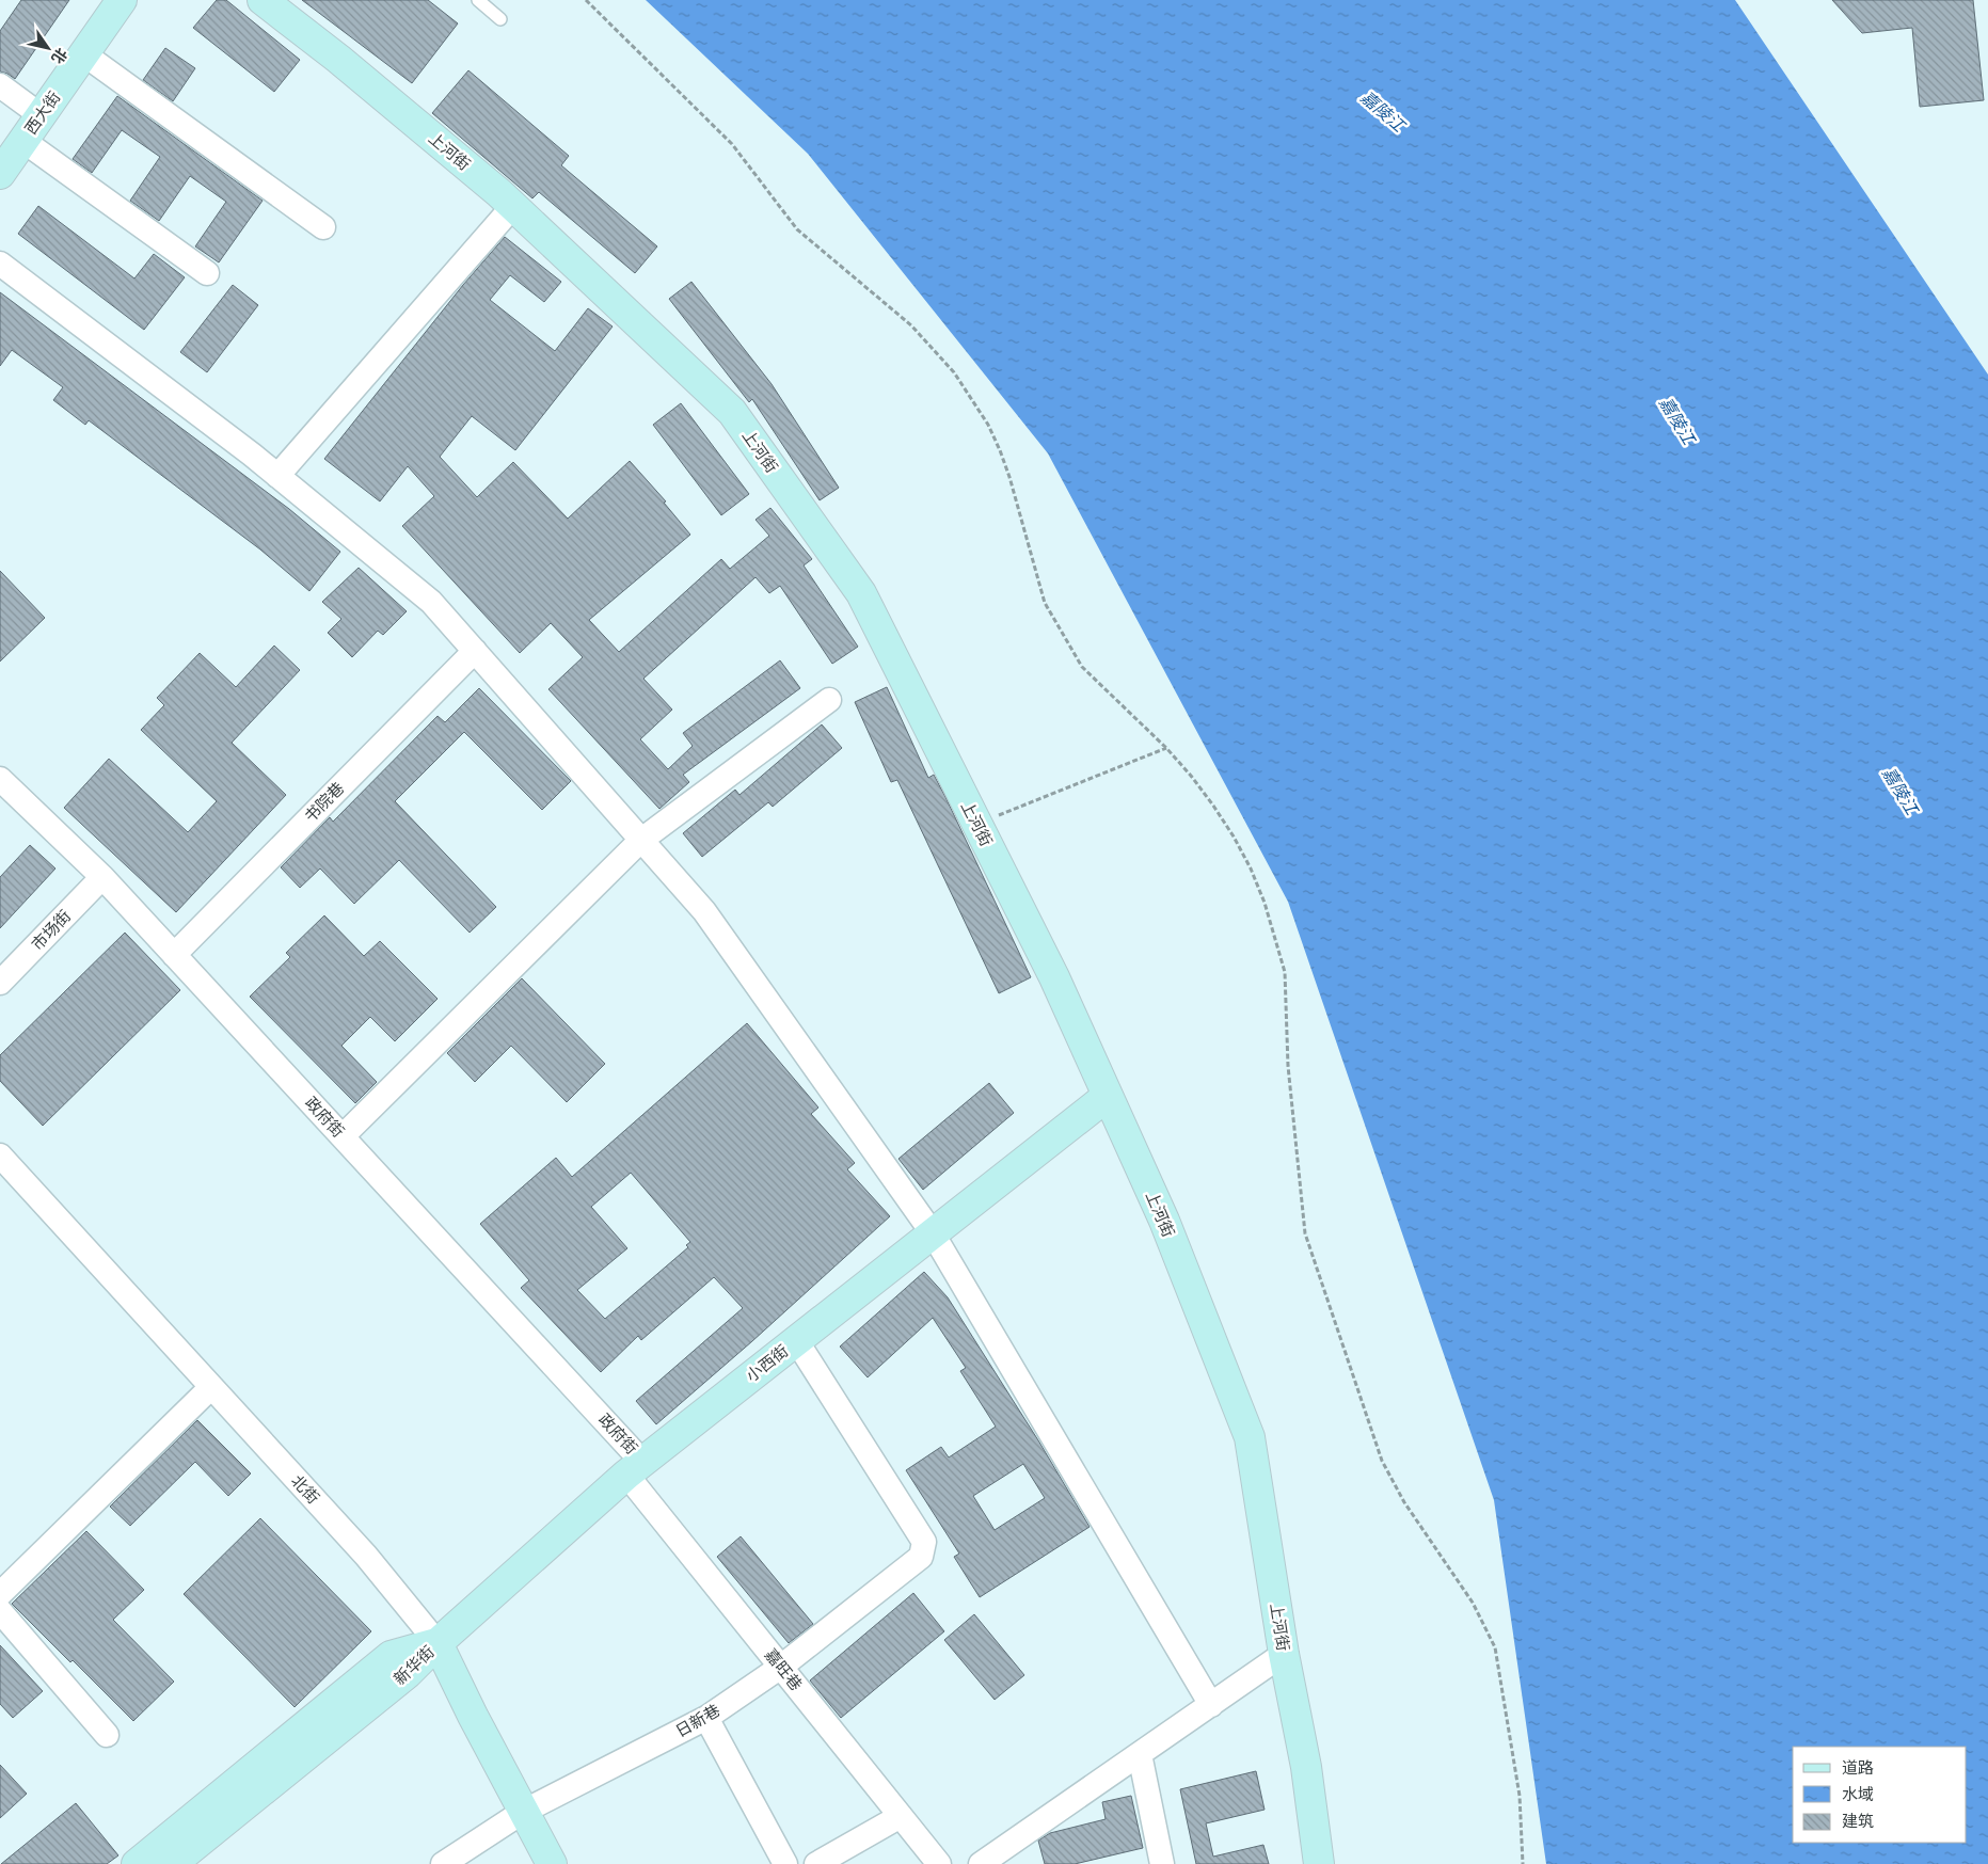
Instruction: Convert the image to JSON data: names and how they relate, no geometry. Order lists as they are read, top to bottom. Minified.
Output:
{"streets":{"street":["西大街","上河街","书院巷","市场街","政府街","小西街","北街","新华街","嘉旺巷","日新巷"]},"crossings":[["上河街","小西街"],["书院巷","政府街"],["市场街","政府街"],["政府街","小西街"],["政府街","嘉旺巷"],["小西街","北街"],["小西街","新华街"],["小西街","嘉旺巷"],["小西街","日新巷"],["北街","新华街"],["北街","日新巷"],["嘉旺巷","日新巷"]],"water":["嘉陵江"],"legend":["道路","水域","建筑"],"north":"bottom right"}
